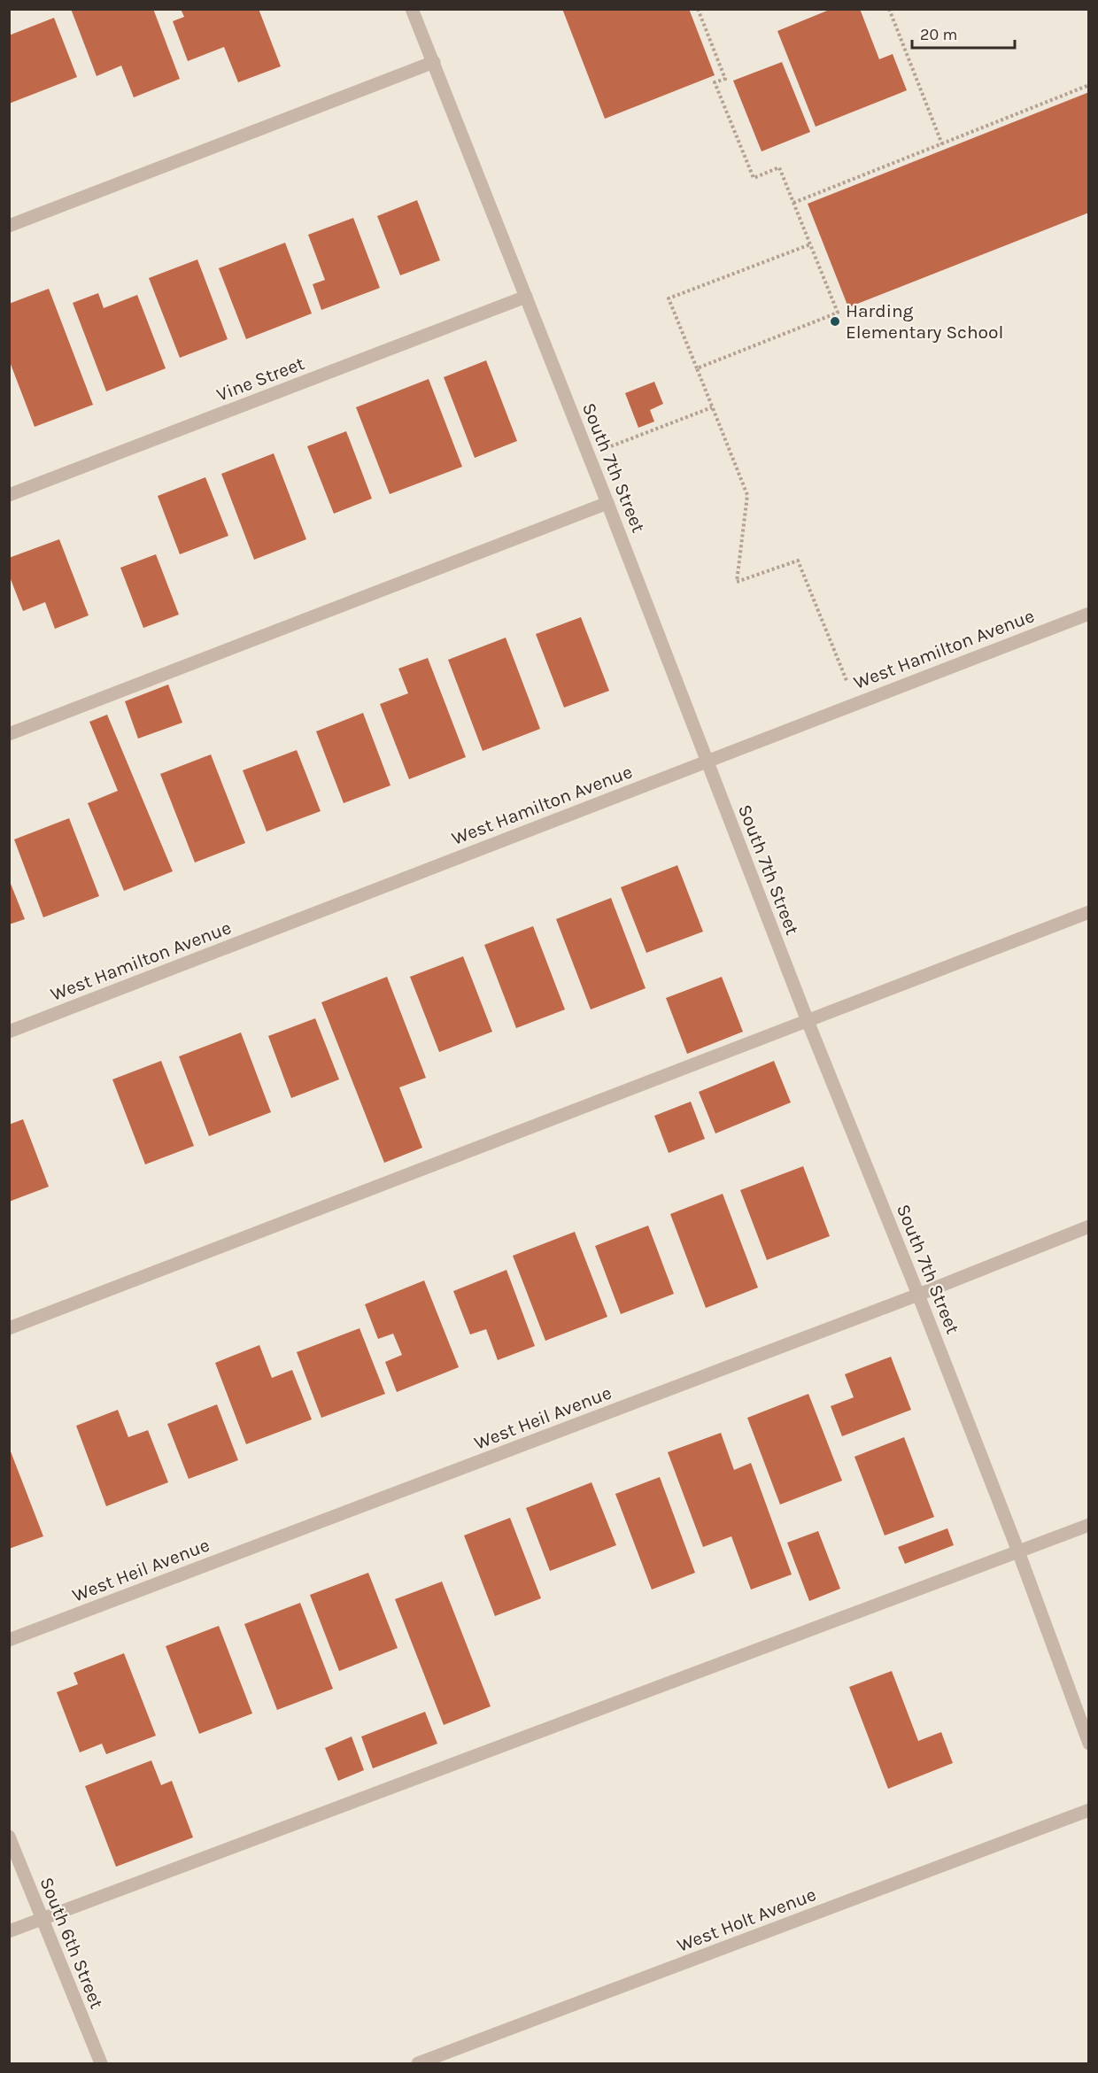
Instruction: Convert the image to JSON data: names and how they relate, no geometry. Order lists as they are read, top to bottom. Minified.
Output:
{"streets":{"street":["Vine Street","South 7th Street","West Hamilton Avenue","West Heil Avenue","West Holt Avenue","South 6th Street"]},"crossings":[["Vine Street","South 7th Street"],["South 7th Street","West Hamilton Avenue"],["South 7th Street","West Heil Avenue"]],"places":["Harding Elementary School"],"scale_bar":"20 m"}
